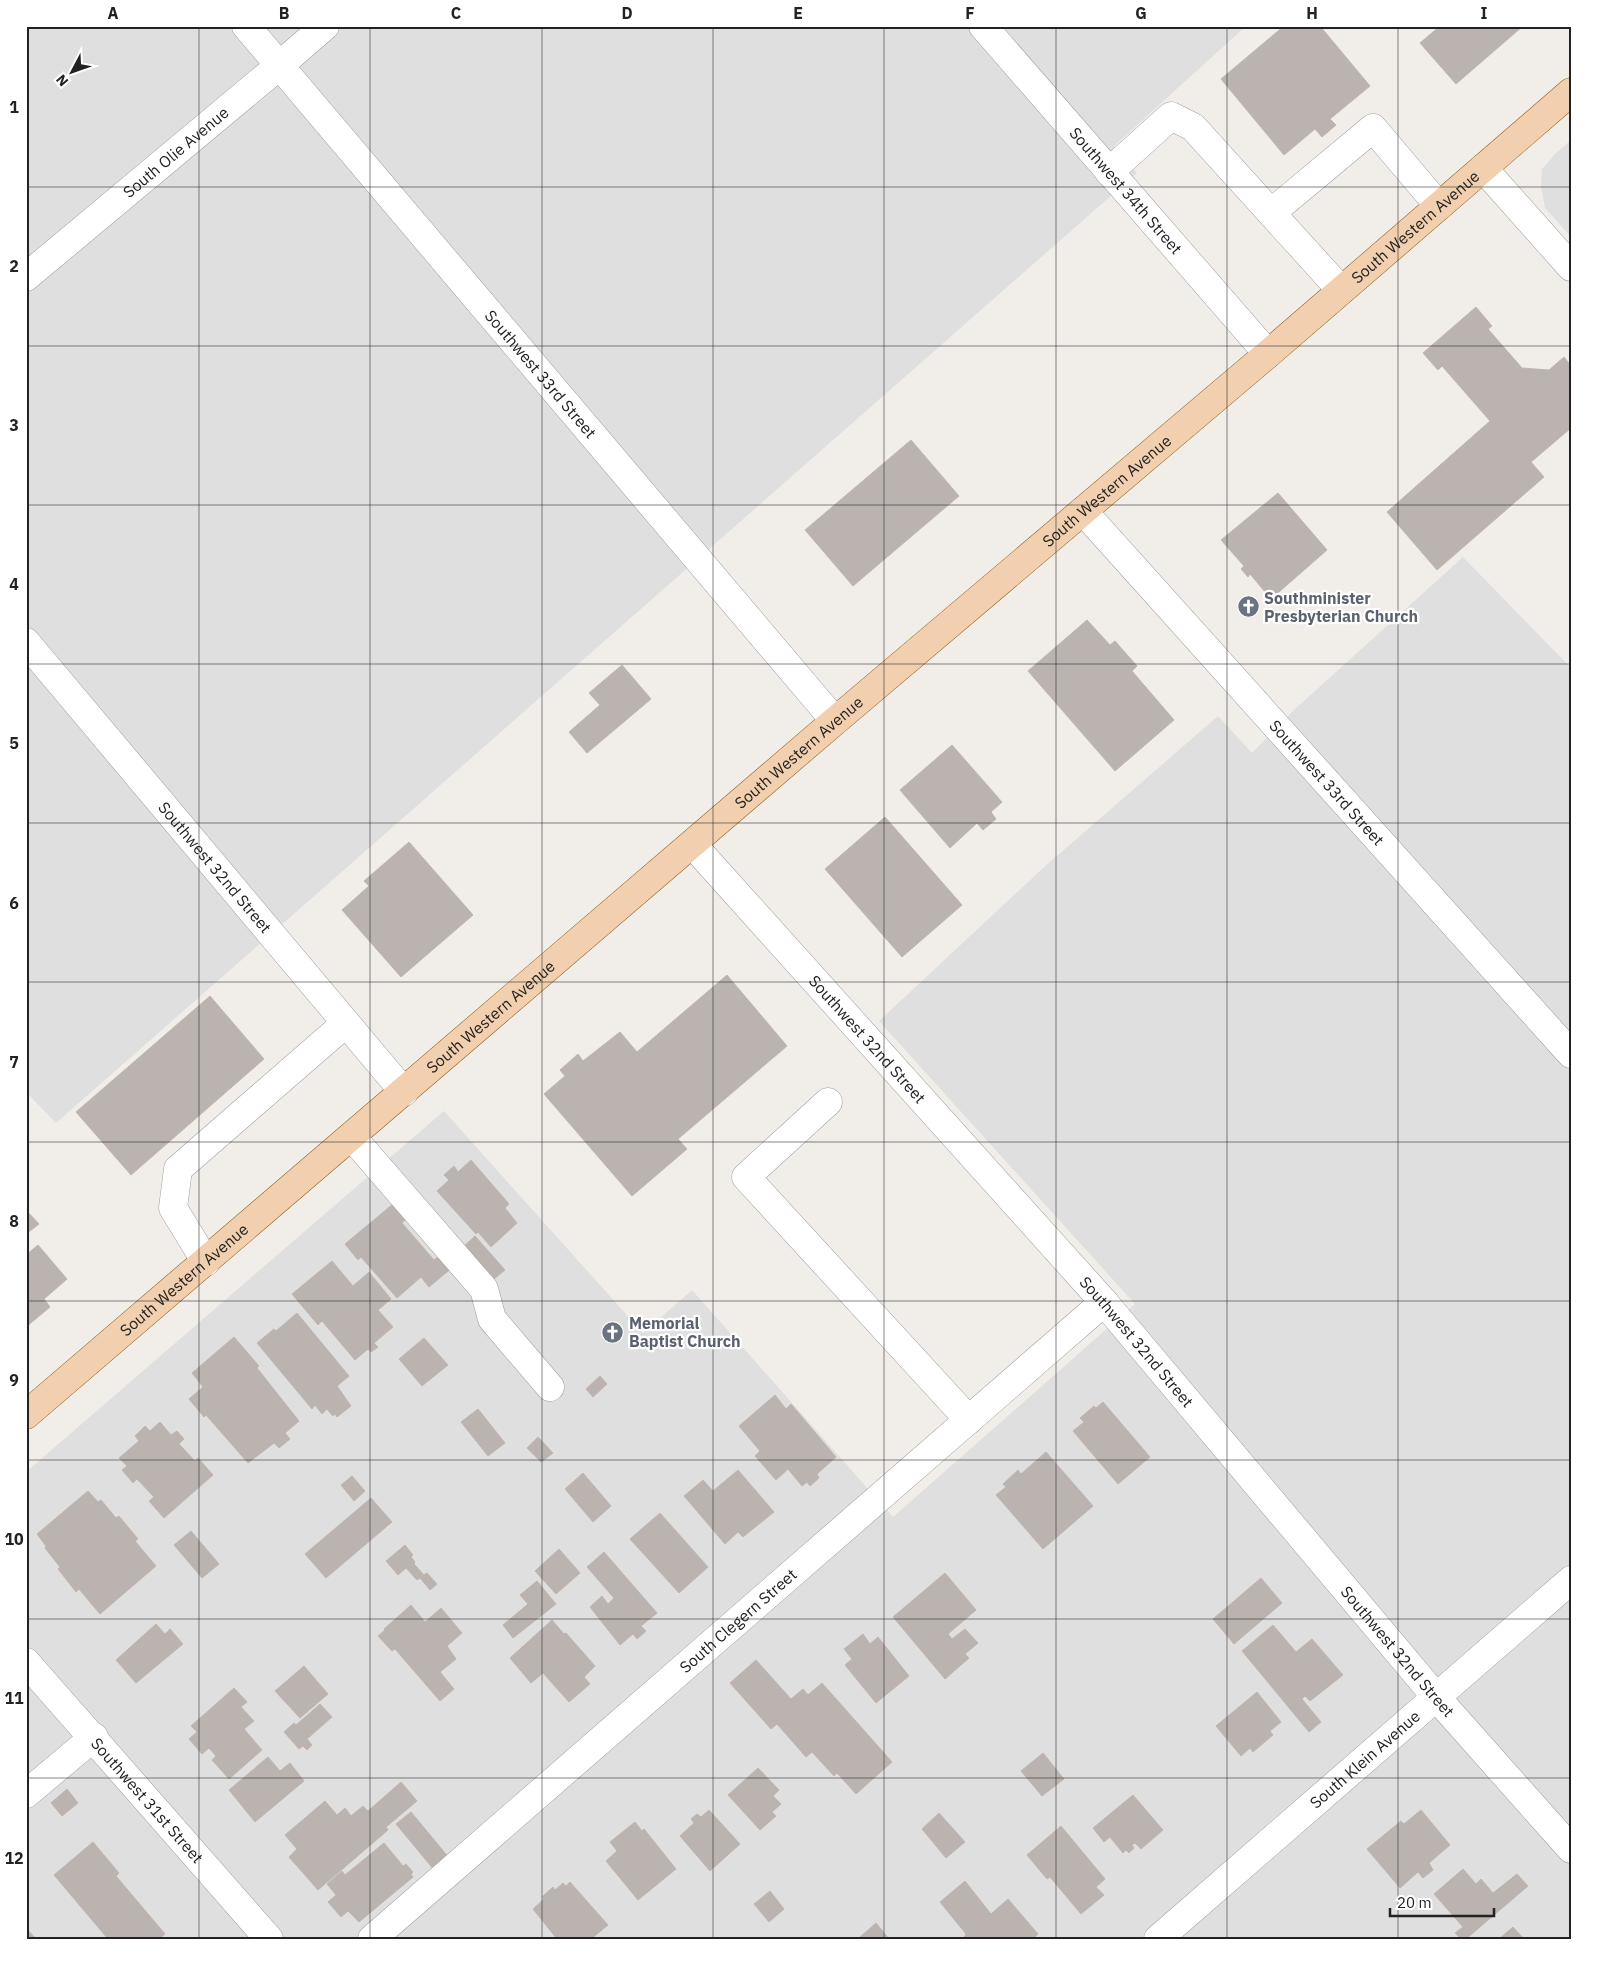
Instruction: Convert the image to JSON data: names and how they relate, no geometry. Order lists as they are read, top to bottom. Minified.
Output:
{"streets":{"main road":["South Western Avenue"],"street":["South Olie Avenue","Southwest 34th Street","Southwest 33rd Street","Southwest 32nd Street","South Clegern Street","South Klein Avenue","Southwest 31st Street"]},"crossings":[["South Olie Avenue","Southwest 33rd Street"],["Southwest 34th Street","South Western Avenue"],["South Western Avenue","Southwest 33rd Street"],["South Western Avenue","Southwest 32nd Street"],["Southwest 32nd Street","South Clegern Street"],["Southwest 32nd Street","South Klein Avenue"]],"places":{"church":["Southminister Presbyterian Church","Memorial Baptist Church"]},"scale_bar":"20 m","north":"bottom left","grid":{"columns":["A","B","C","D","E","F","G","H","I"],"rows":["1","2","3","4","5","6","7","8","9","10","11","12"]}}
